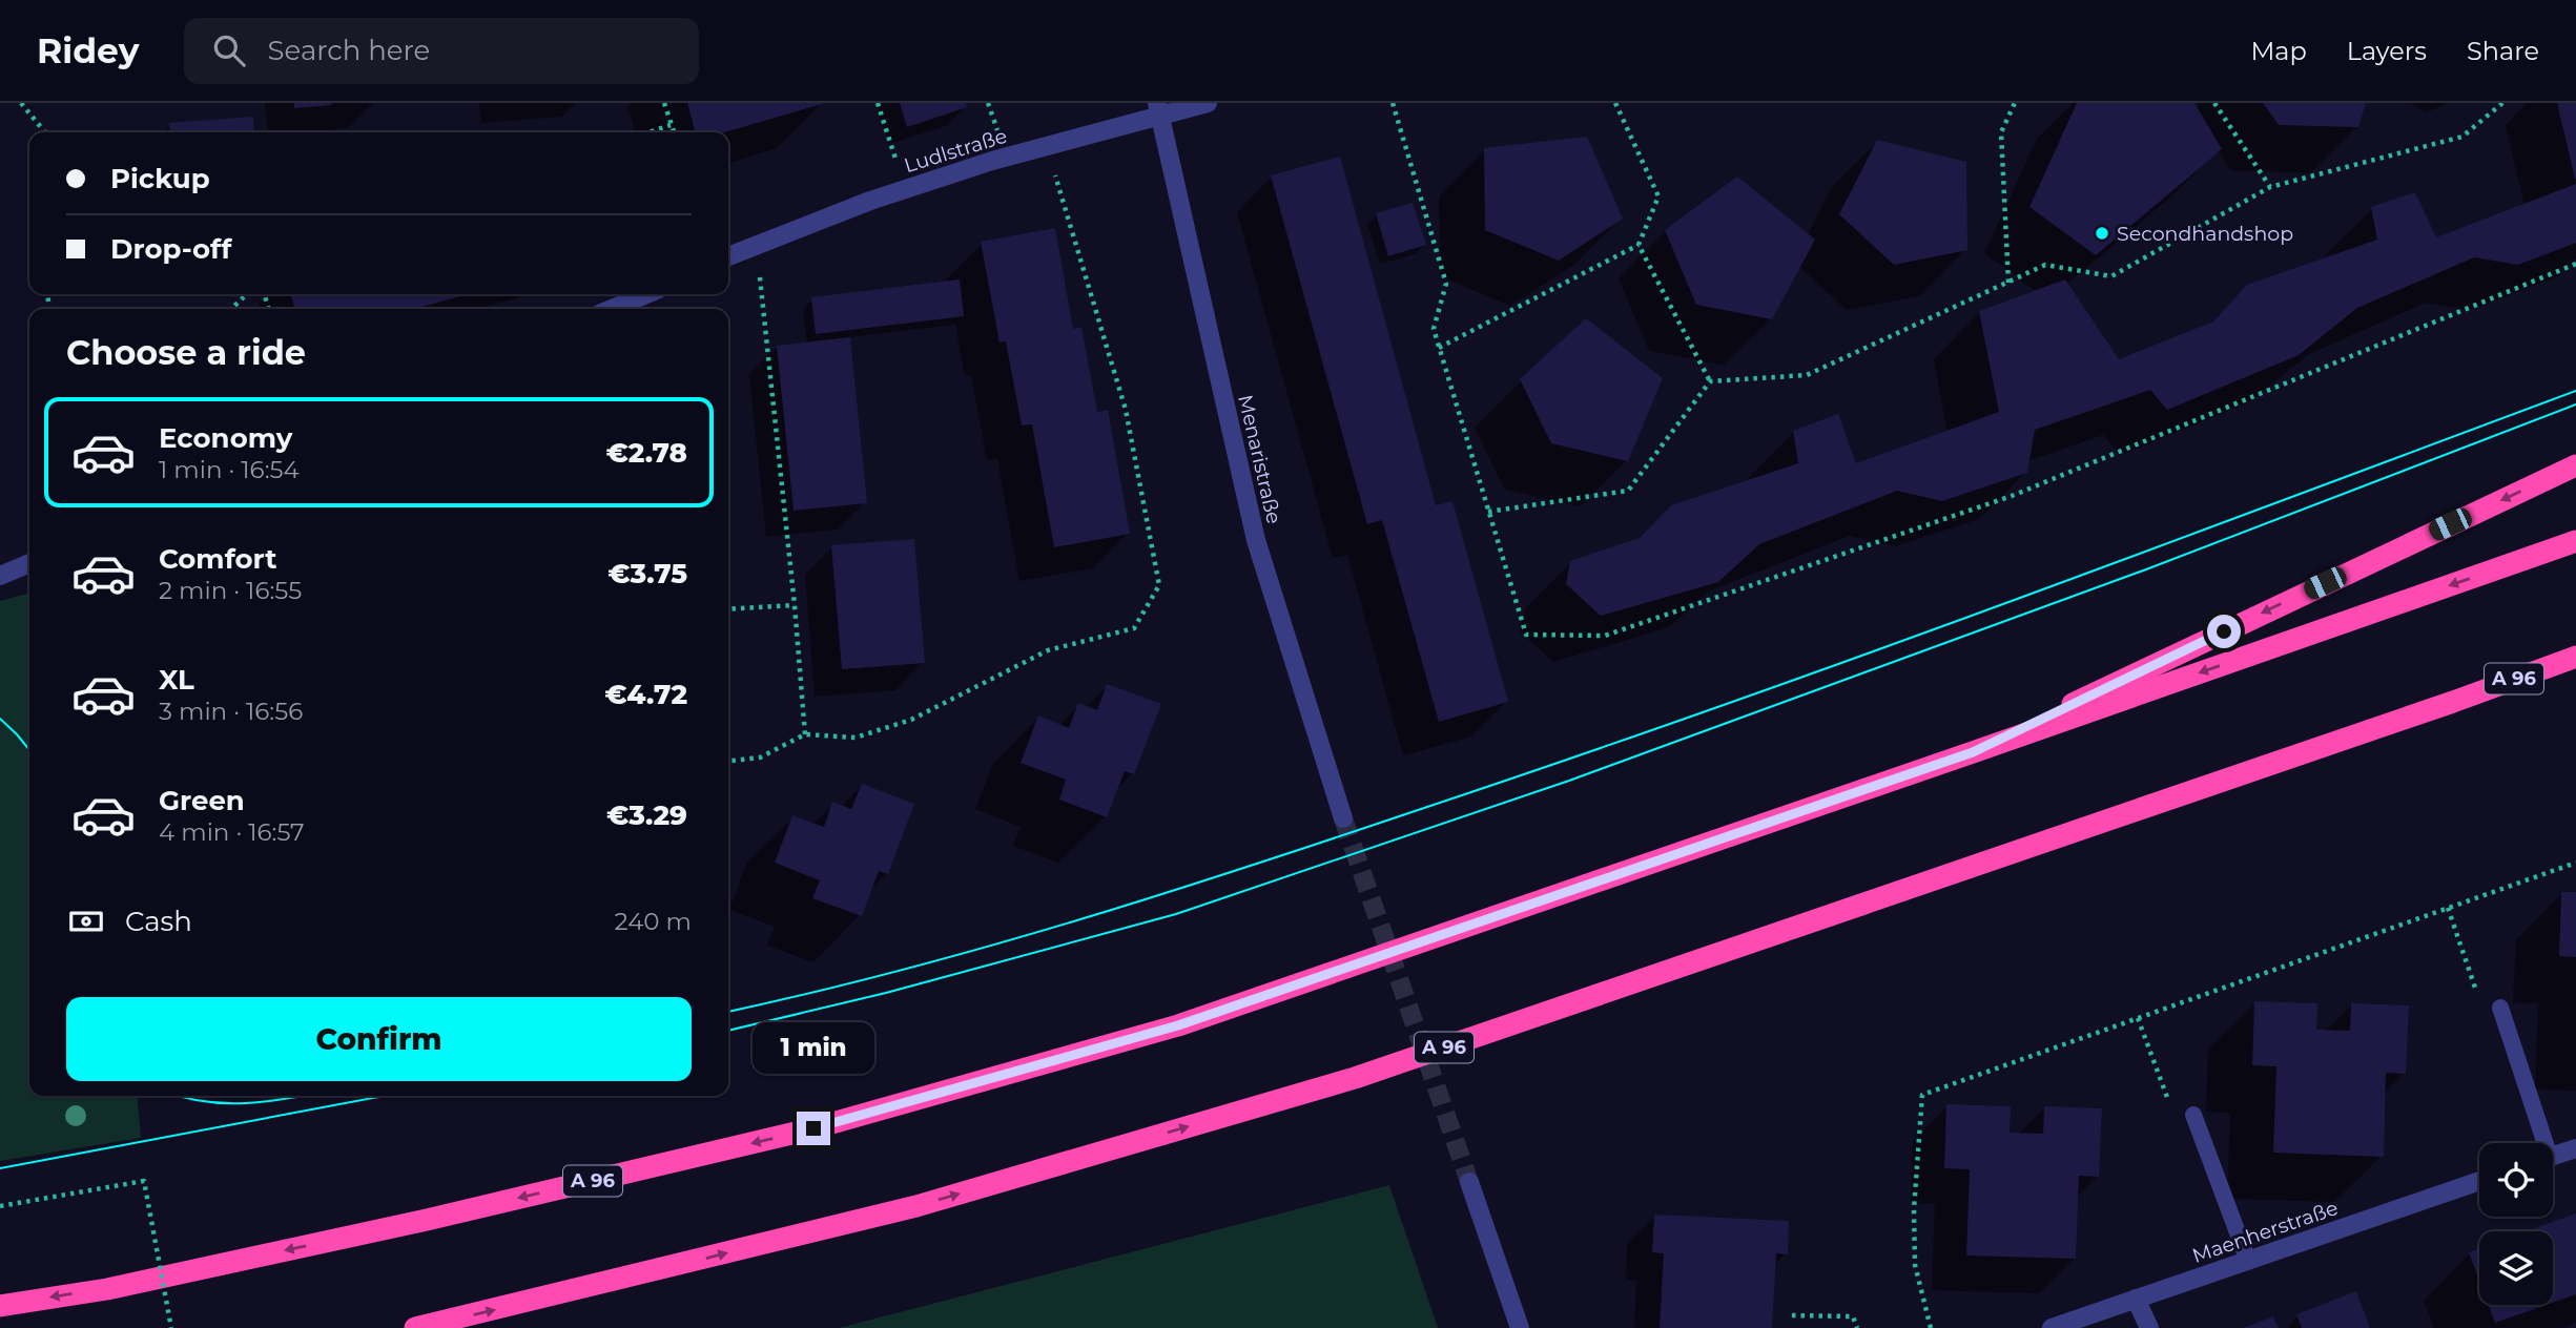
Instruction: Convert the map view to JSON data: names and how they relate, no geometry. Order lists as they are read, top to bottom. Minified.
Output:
{"streets":{"highway":["A 96"],"street":["Ludlstraße","Menaristraße","Maenherstraße"]},"crossings":[["Ludlstraße","Menaristraße"]],"places":["Secondhandshop"],"page":{"header":"Ridey","search":"Search here","nav":["Map","Layers","Share"],"banner":["Pickup","Drop-off"],"heading":"Choose a ride","list":[{"name":"Economy","note":"1 min · 16:54","value":"€2.78"},{"name":"Comfort","note":"2 min · 16:55","value":"€3.75"},{"name":"XL","note":"3 min · 16:56","value":"€4.72"},{"name":"Green","note":"4 min · 16:57","value":"€3.29"}],"pay":["Cash","240 m"],"buttons":"Confirm","bubble":"1 min"}}
